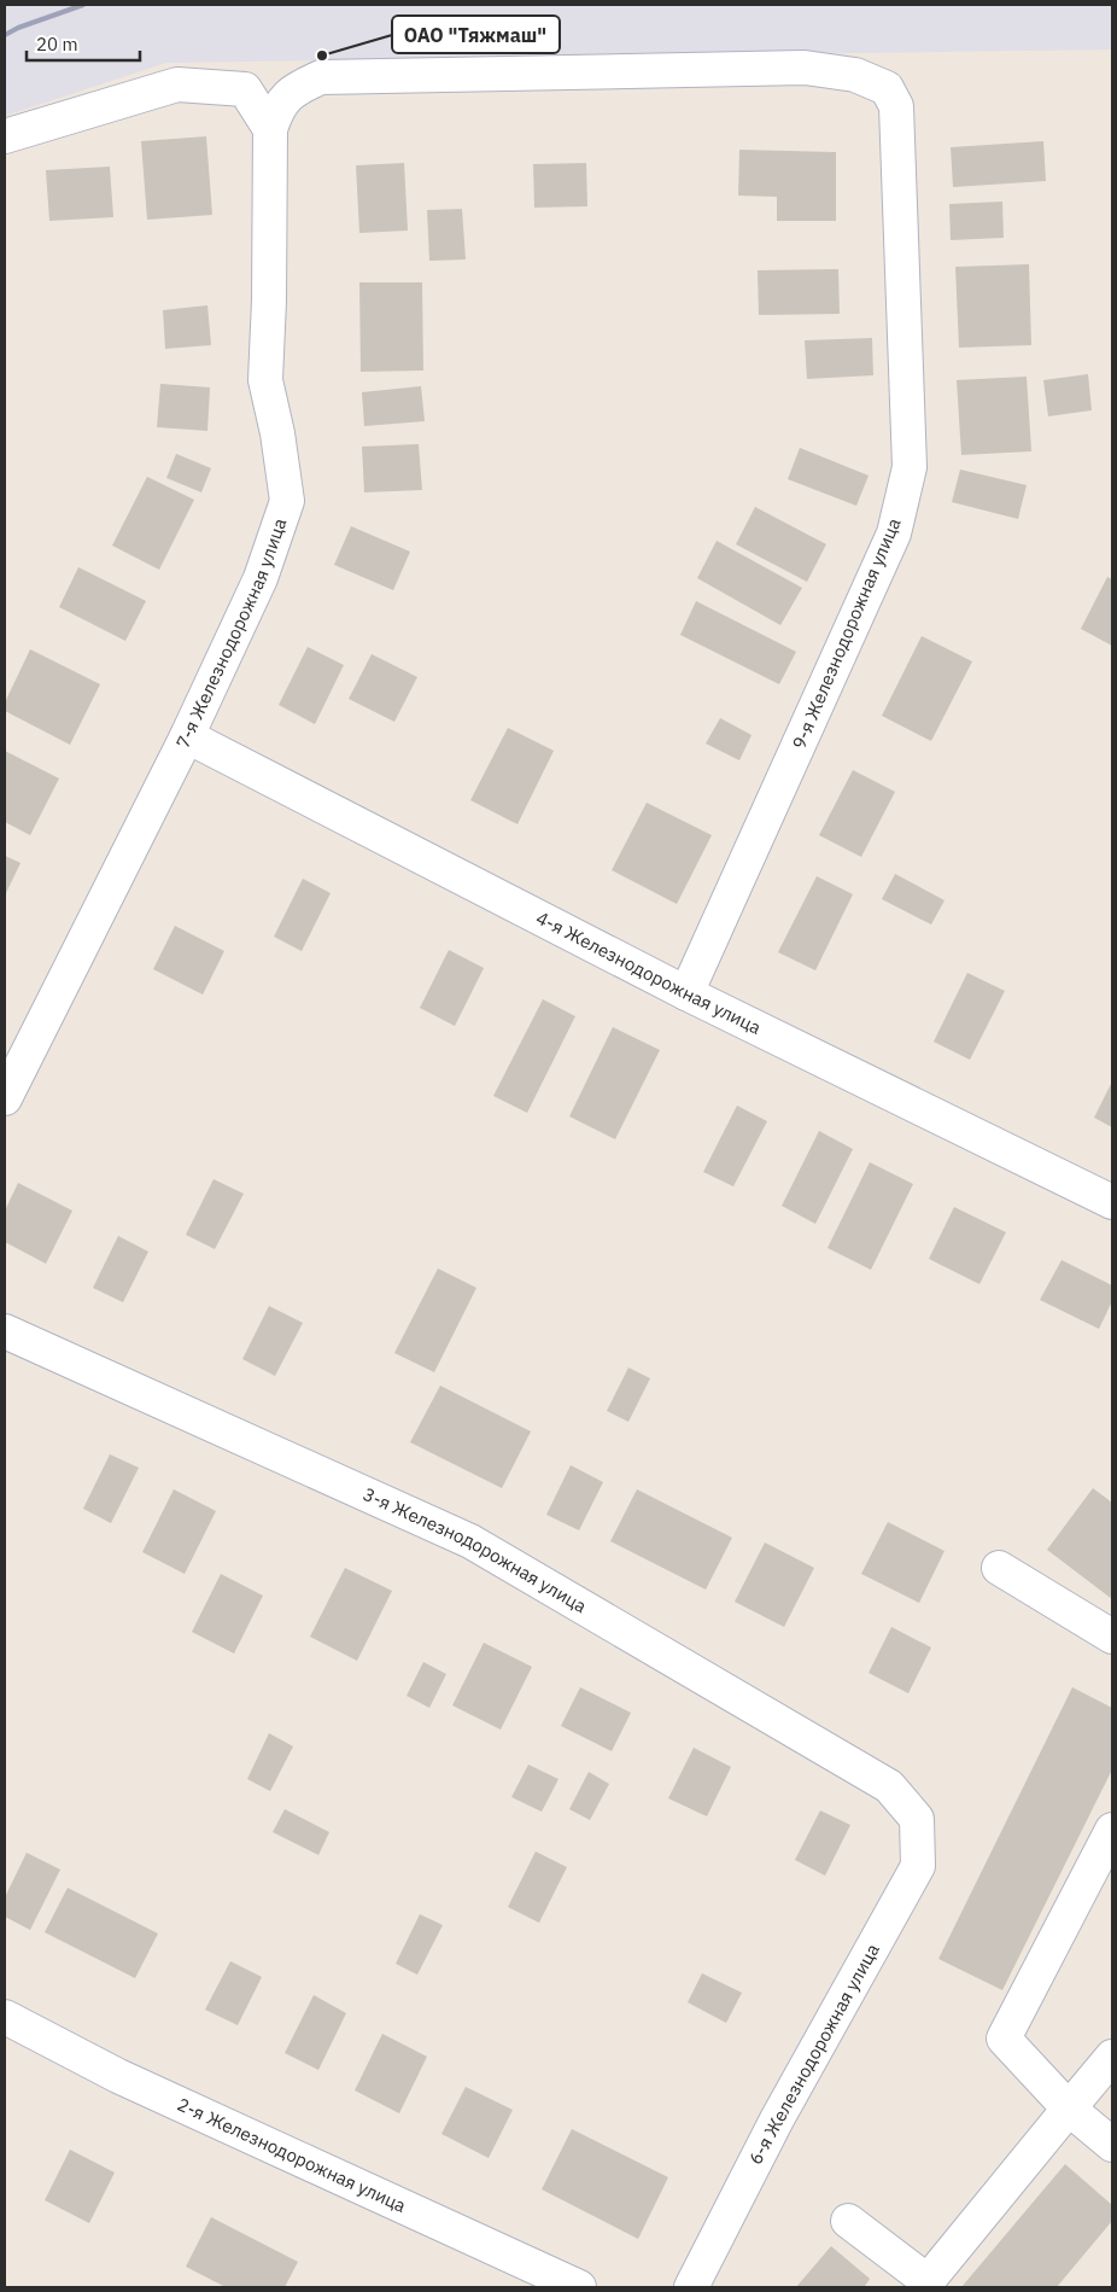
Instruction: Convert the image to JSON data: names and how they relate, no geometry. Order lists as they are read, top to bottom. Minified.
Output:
{"streets":{"street":["7-я Железнодорожная улица","9-я Железнодорожная улица","4-я Железнодорожная улица","3-я Железнодорожная улица","6-я Железнодорожная улица","2-я Железнодорожная улица"]},"crossings":[["7-я Железнодорожная улица","9-я Железнодорожная улица"],["7-я Железнодорожная улица","4-я Железнодорожная улица"],["9-я Железнодорожная улица","4-я Железнодорожная улица"],["3-я Железнодорожная улица","6-я Железнодорожная улица"]],"places":["ОАО \"Тяжмаш\""],"scale_bar":"20 m"}
